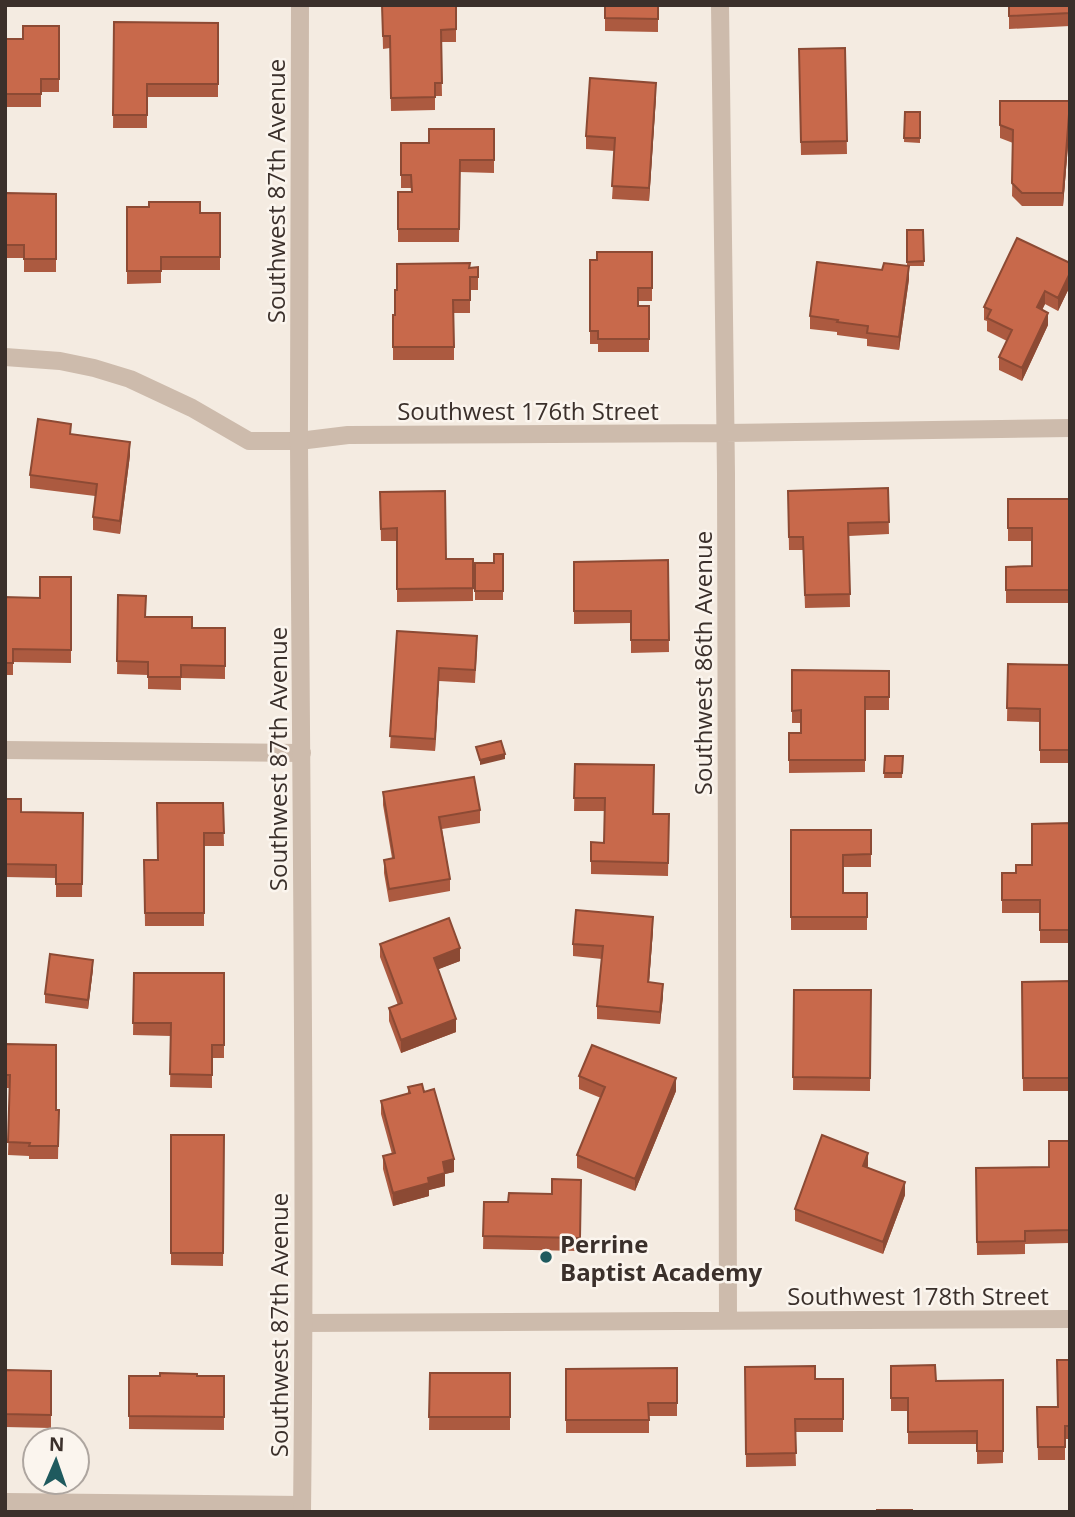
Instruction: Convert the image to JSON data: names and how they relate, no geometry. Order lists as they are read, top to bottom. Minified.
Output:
{"streets":{"street":["Southwest 87th Avenue","Southwest 176th Street","Southwest 86th Avenue","Southwest 178th Street"]},"crossings":[["Southwest 87th Avenue","Southwest 176th Street"],["Southwest 87th Avenue","Southwest 178th Street"],["Southwest 176th Street","Southwest 86th Avenue"],["Southwest 86th Avenue","Southwest 178th Street"]],"places":["Perrine Baptist Academy"],"north":"top"}
